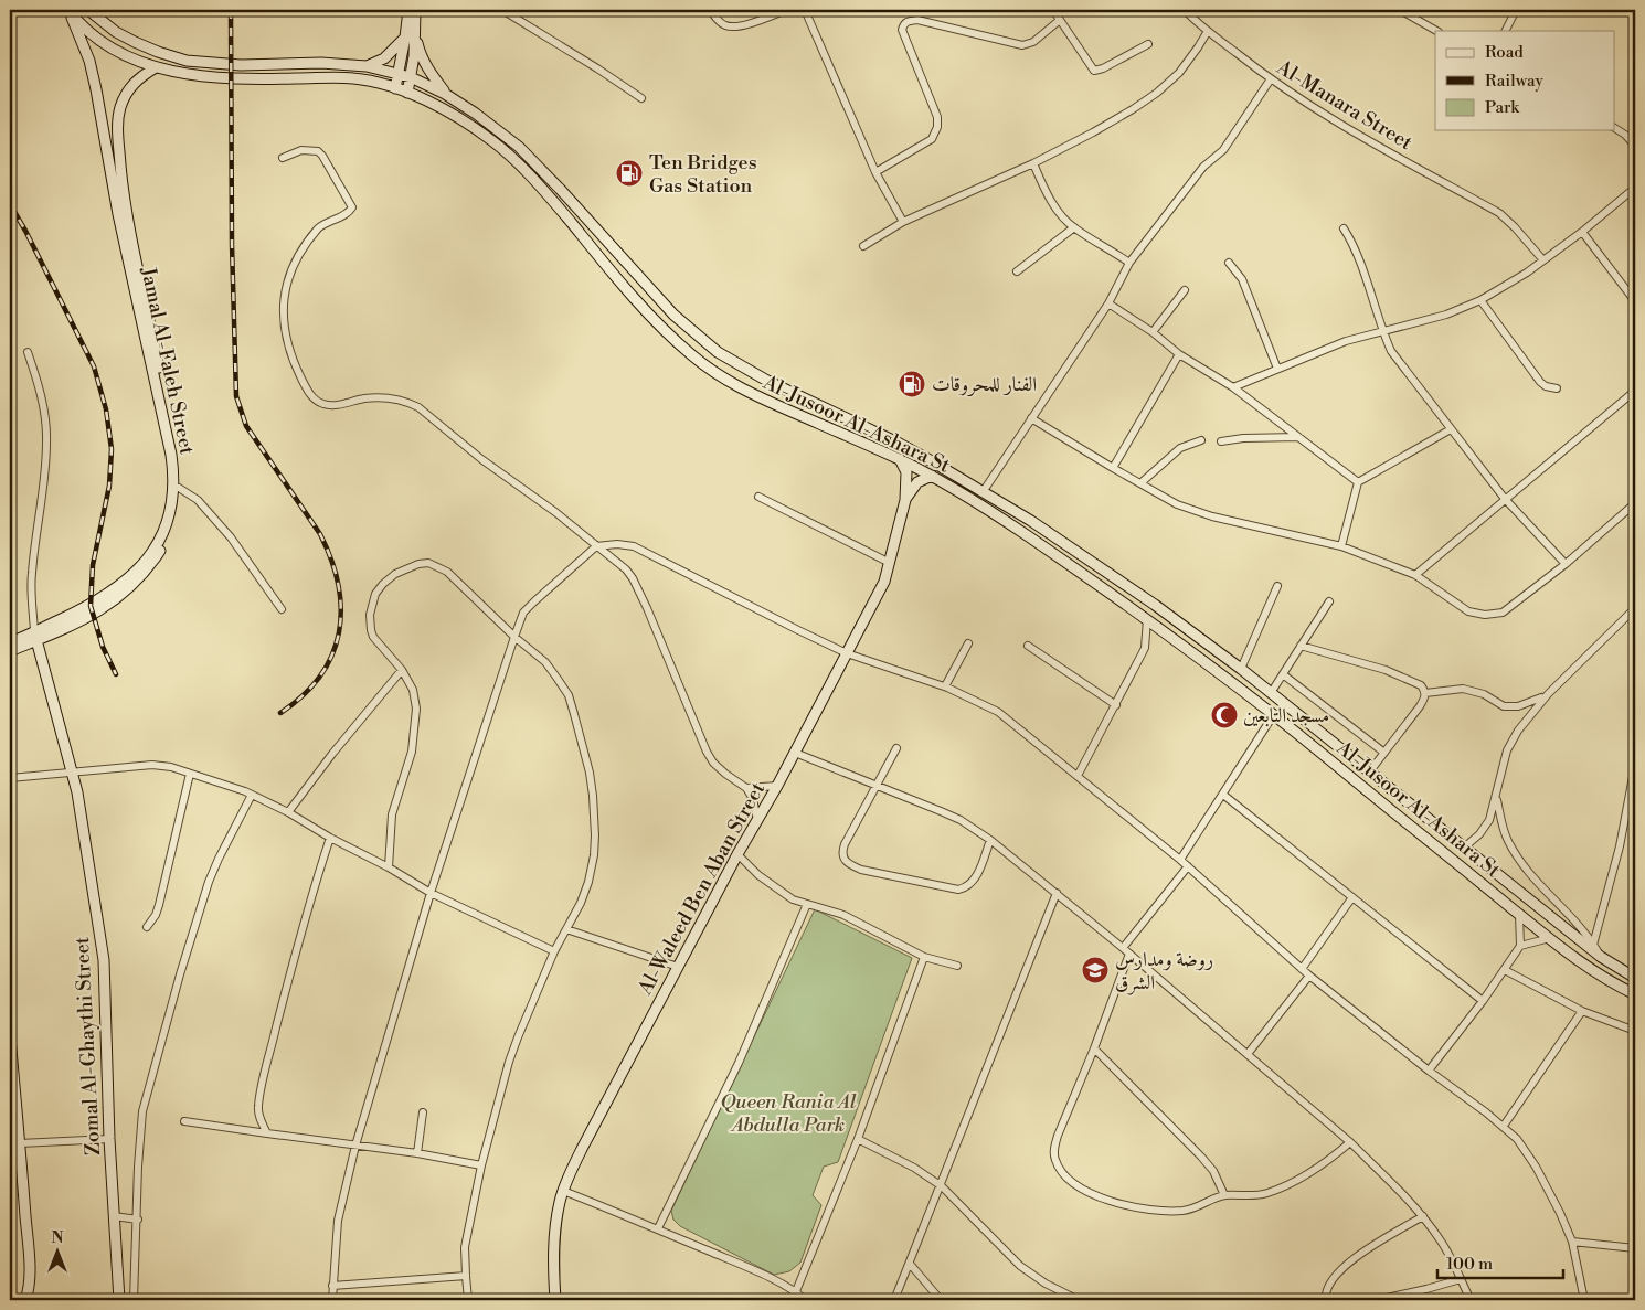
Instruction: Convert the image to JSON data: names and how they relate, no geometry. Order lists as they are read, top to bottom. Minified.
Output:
{"streets":{"main road":["Jamal Al-Faleh Street","Al-Jusoor Al-Ashara St","Al-Waleed Ben Aban Street","Zomal Al-Ghaythi Street"],"street":["Al-Manara Street"]},"crossings":[["Jamal Al-Faleh Street","Al-Jusoor Al-Ashara St"],["Jamal Al-Faleh Street","Zomal Al-Ghaythi Street"],["Al-Jusoor Al-Ashara St","Al-Waleed Ben Aban Street"]],"parks":["Queen Rania Al Abdulla Park"],"places":{"fuel station":["Ten Bridges Gas Station","الفنار للمحروقات"],"mosque":["مسجد التابعين"],"school or university":["روضة ومدارس الشرق"]},"legend":["Road","Railway","Park"],"scale_bar":"100 m","north":"top"}
